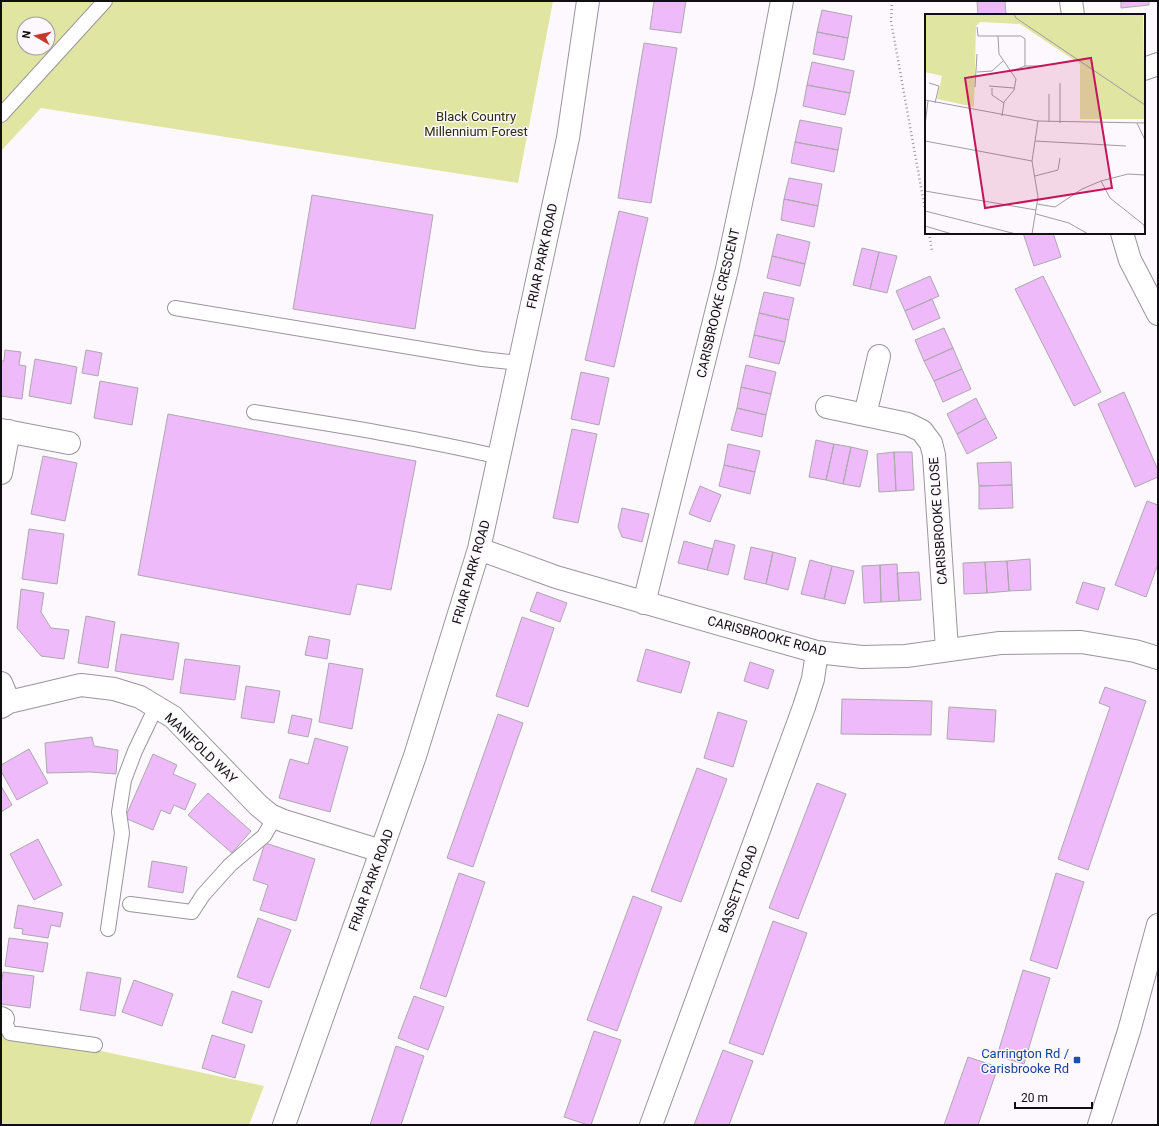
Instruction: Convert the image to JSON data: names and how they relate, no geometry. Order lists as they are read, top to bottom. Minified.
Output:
{"streets":{"street":["FRIAR PARK ROAD","CARISBROOKE CRESCENT","CARISBROOKE CLOSE","CARISBROOKE ROAD","MANIFOLD WAY","BASSETT ROAD"]},"crossings":[["FRIAR PARK ROAD","CARISBROOKE ROAD"],["FRIAR PARK ROAD","MANIFOLD WAY"],["CARISBROOKE CRESCENT","CARISBROOKE ROAD"],["CARISBROOKE CLOSE","CARISBROOKE ROAD"],["CARISBROOKE ROAD","BASSETT ROAD"]],"parks":["Black Country Millennium Forest"],"places":{"transit":["Carrington Rd / Carisbrooke Rd"]},"scale_bar":"20 m","north":"left"}
